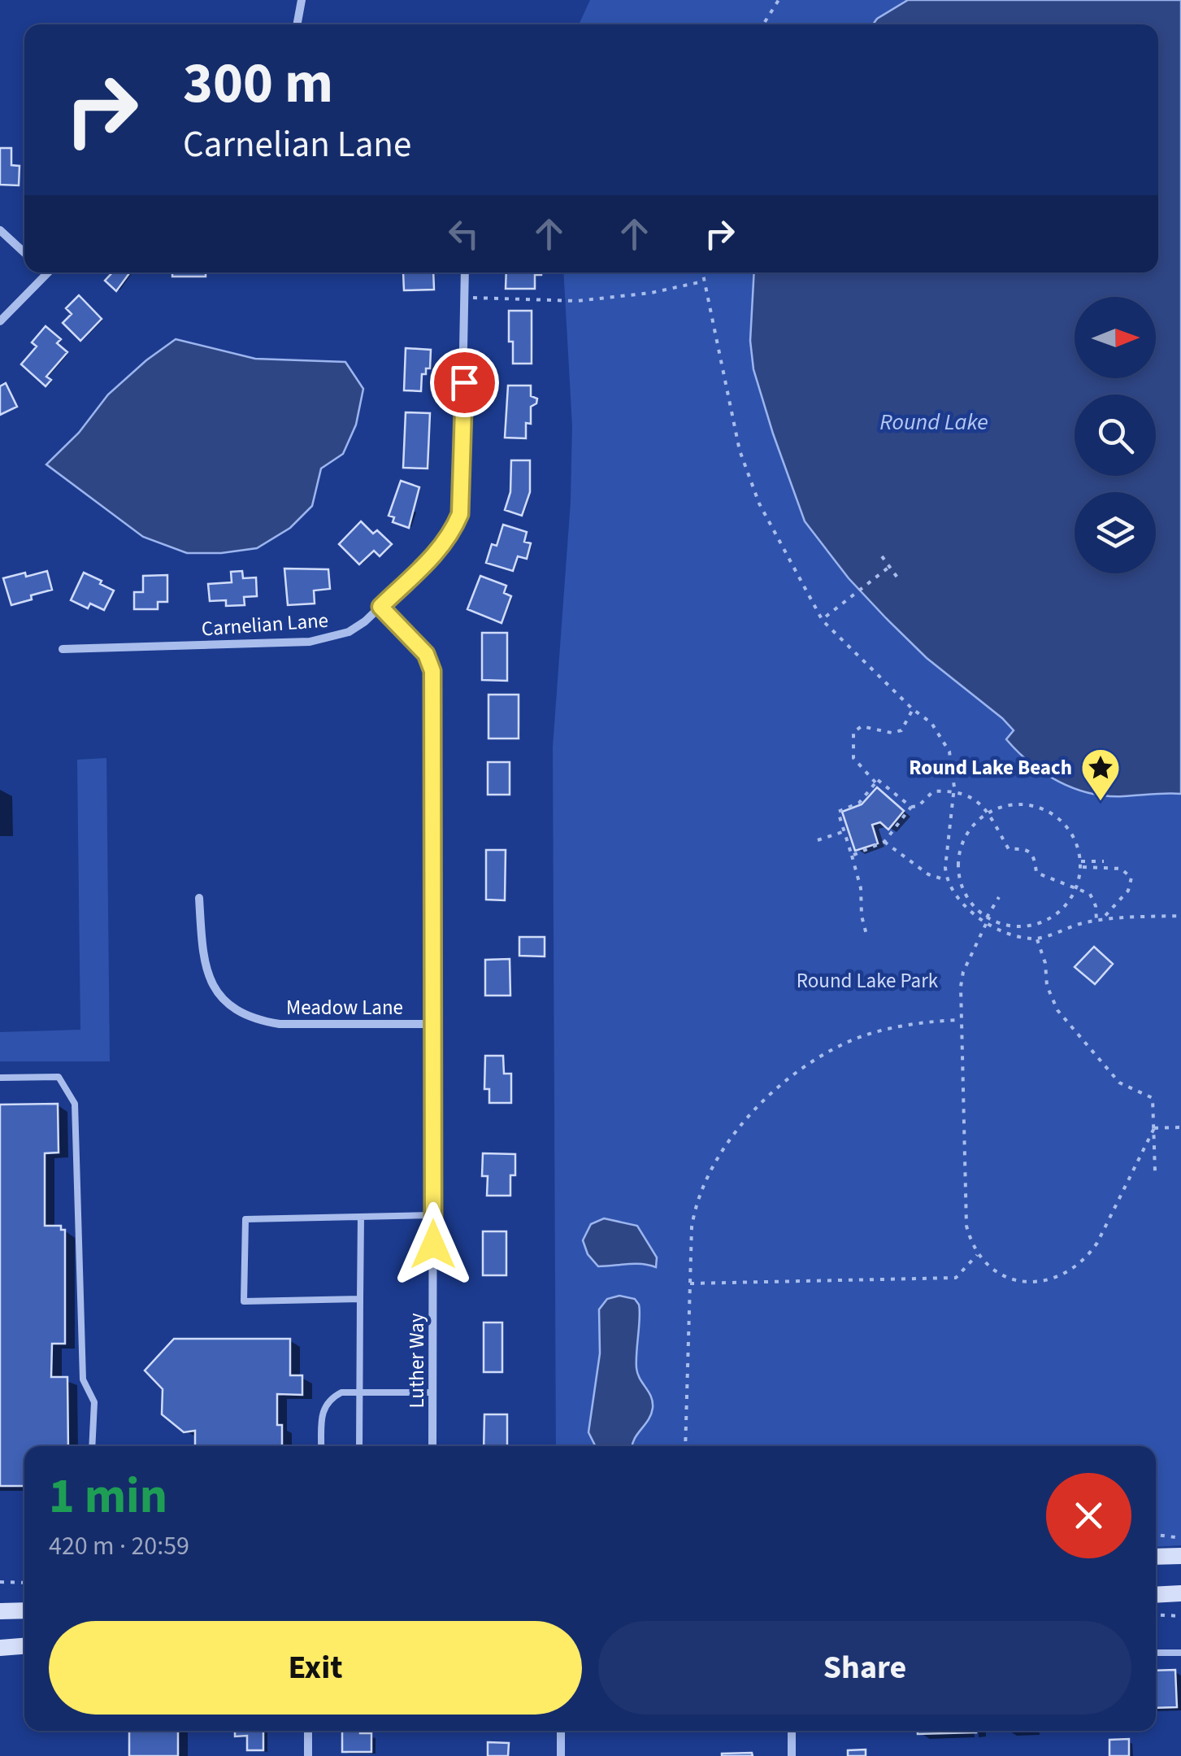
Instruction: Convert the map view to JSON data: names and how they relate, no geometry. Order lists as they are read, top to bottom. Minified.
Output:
{"streets":{"street":["Carnelian Lane","Meadow Lane","Luther Way"]},"crossings":[["Carnelian Lane","Luther Way"],["Meadow Lane","Luther Way"]],"water":["Round Lake"],"parks":["Round Lake Park"],"places":{"place":["Round Lake Beach"]},"north":"right","page":{"turn":["300 m","Carnelian Lane"],"heading":["1 min","420 m · 20:59"],"buttons":["Exit","Share"]}}
